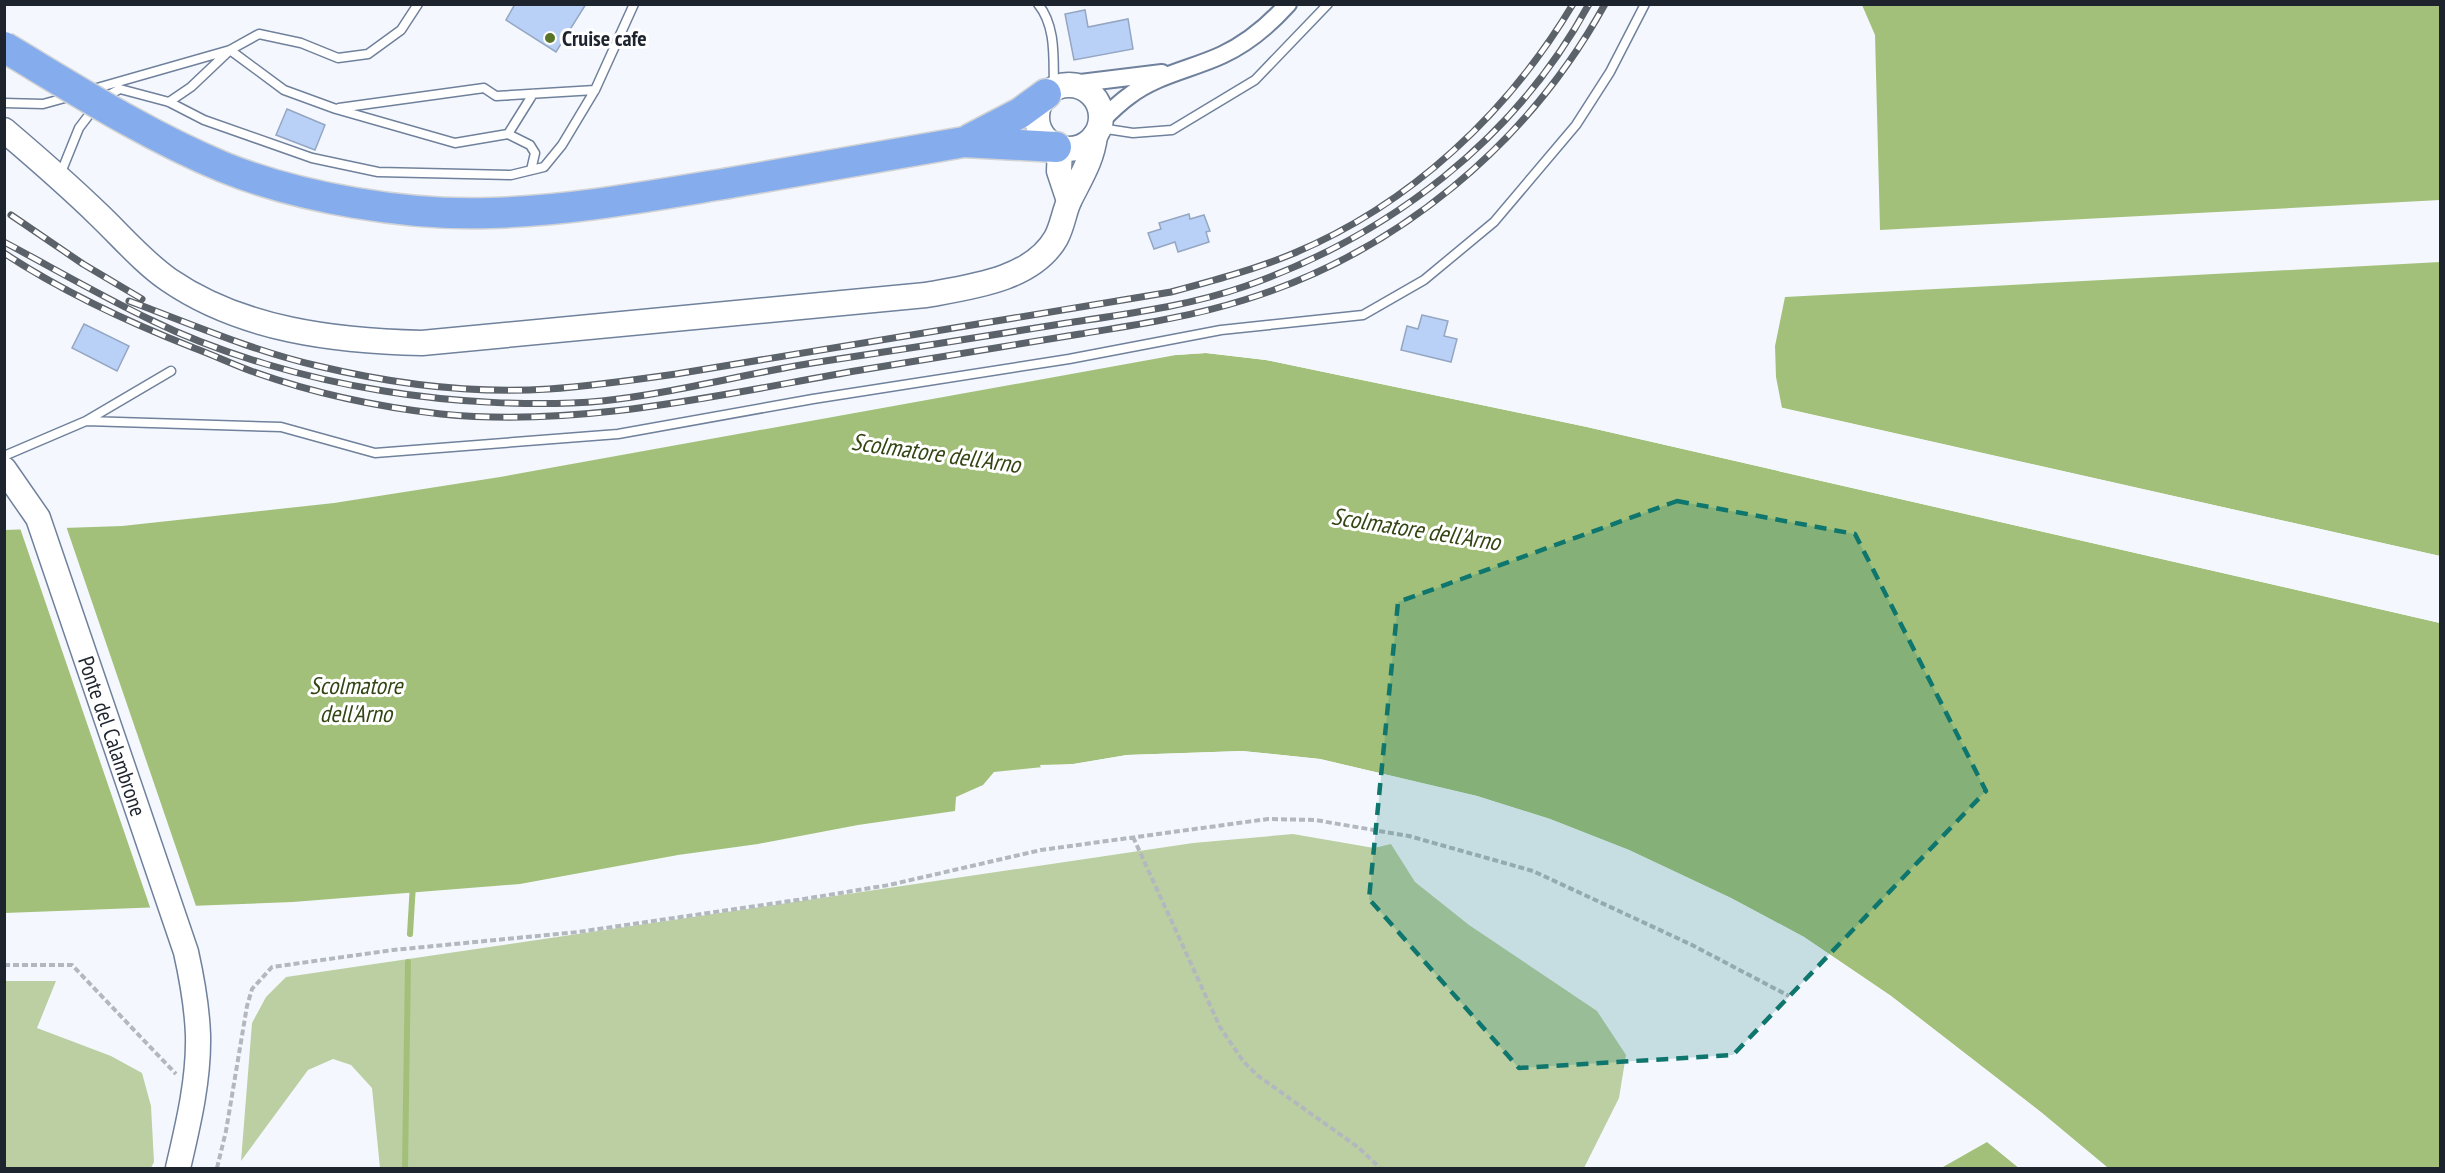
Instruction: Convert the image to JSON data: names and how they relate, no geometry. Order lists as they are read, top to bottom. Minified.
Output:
{"streets":{"street":["Ponte del Calambrone"]},"water":["Scolmatore dell'Arno"],"places":["Cruise cafe"]}
